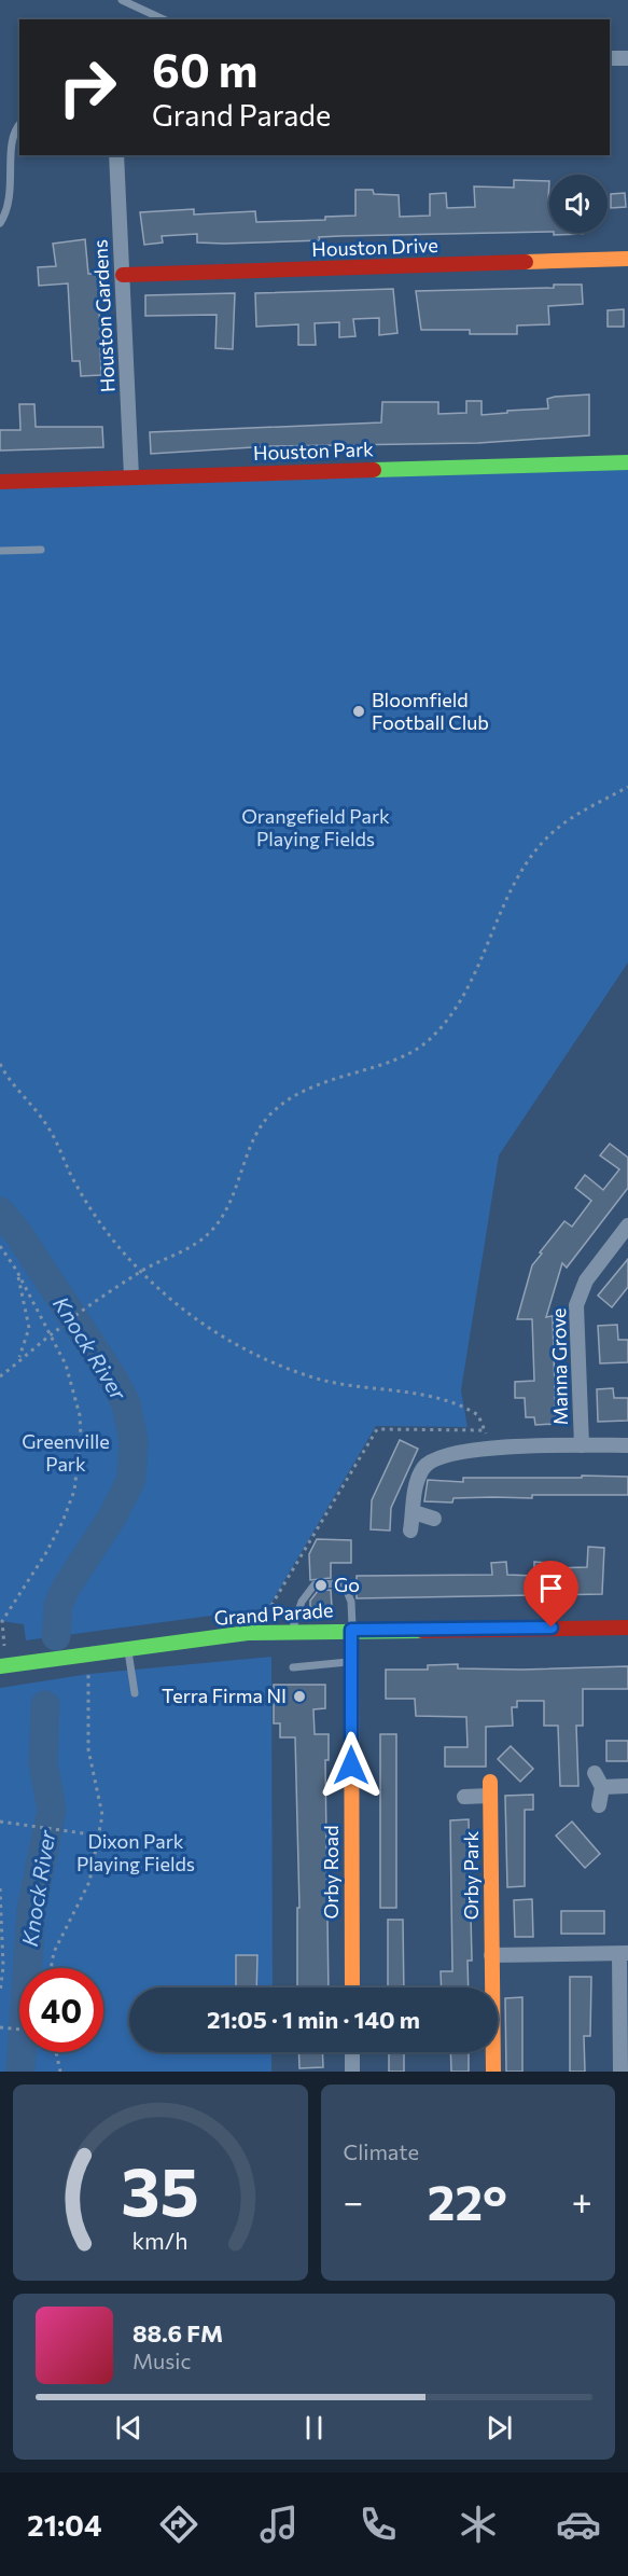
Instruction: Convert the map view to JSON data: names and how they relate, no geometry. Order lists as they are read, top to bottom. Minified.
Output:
{"streets":{"street":["Houston Drive","Houston Gardens","Houston Park","Manna Grove","Grand Parade","Orby Road","Orby Park"]},"crossings":[["Houston Drive","Houston Gardens"],["Houston Gardens","Houston Park"],["Grand Parade","Orby Road"]],"water":["Knock River"],"parks":["Orangefield Park Playing Fields","Greenville Park","Dixon Park Playing Fields"],"places":["Bloomfield Football Club","Go","Terra Firma NI"],"page":{"turn":["60 m","Grand Parade"],"limit":"40","trip":"21:05 · 1 min · 140 m","tile":"Climate","heat":["−","22°","+"],"song":["88.6 FM","Music"],"tabs":"21:04","gauge":["35","km/h"]}}
